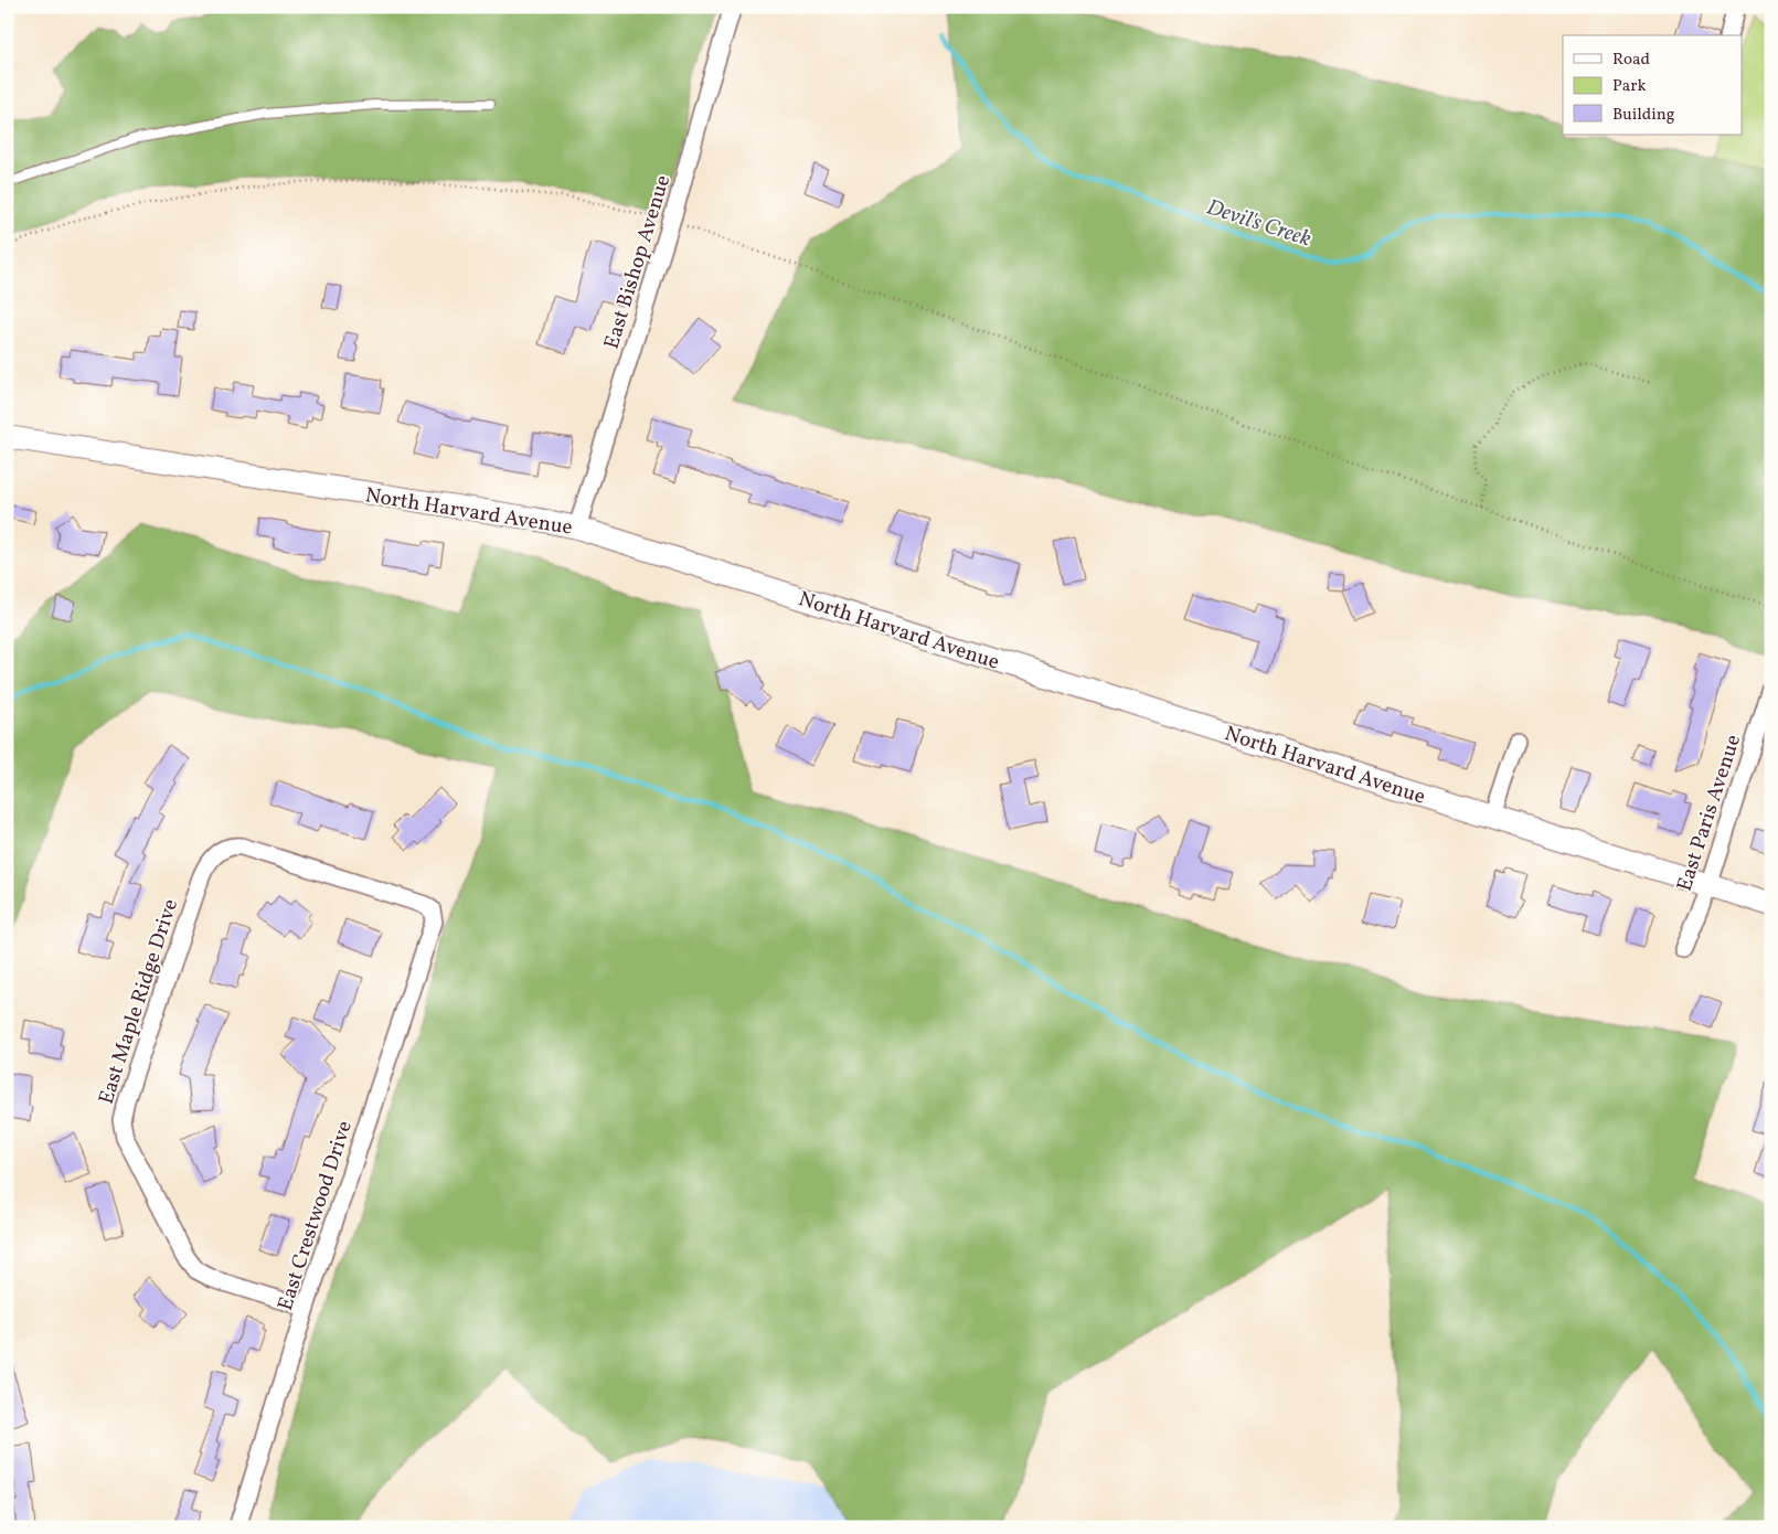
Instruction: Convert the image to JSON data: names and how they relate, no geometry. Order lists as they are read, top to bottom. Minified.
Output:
{"streets":{"street":["East Bishop Avenue","North Harvard Avenue","East Paris Avenue","East Maple Ridge Drive","East Crestwood Drive"]},"crossings":[["East Bishop Avenue","North Harvard Avenue"],["North Harvard Avenue","East Paris Avenue"],["East Maple Ridge Drive","East Crestwood Drive"]],"water":["Devil's Creek"],"legend":["Road","Park","Building"]}
